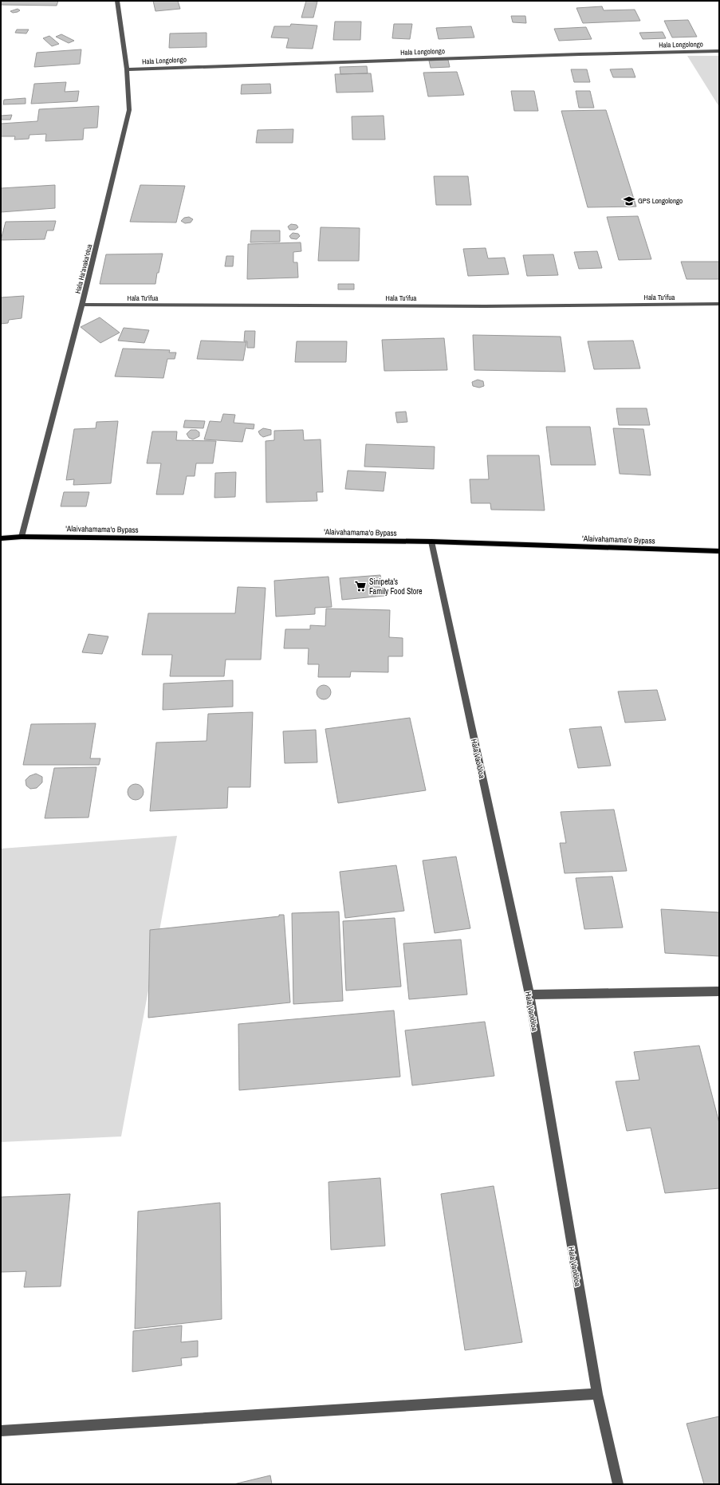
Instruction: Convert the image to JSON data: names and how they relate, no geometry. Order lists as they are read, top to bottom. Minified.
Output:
{"streets":{"main road":["'Alaivahamama'o Bypass"],"street":["Hala Longolongo","Hala Ha'avaka'otua","Hala Tu'ifua","Hala Vaolōloa"]},"crossings":[["Hala Longolongo","Hala Ha'avaka'otua"],["Hala Ha'avaka'otua","Hala Tu'ifua"],["Hala Ha'avaka'otua","'Alaivahamama'o Bypass"],["'Alaivahamama'o Bypass","Hala Vaolōloa"]],"places":{"school or university":["GPS Longolongo"],"supermarket":["Sinipeta's Family Food Store"]}}
